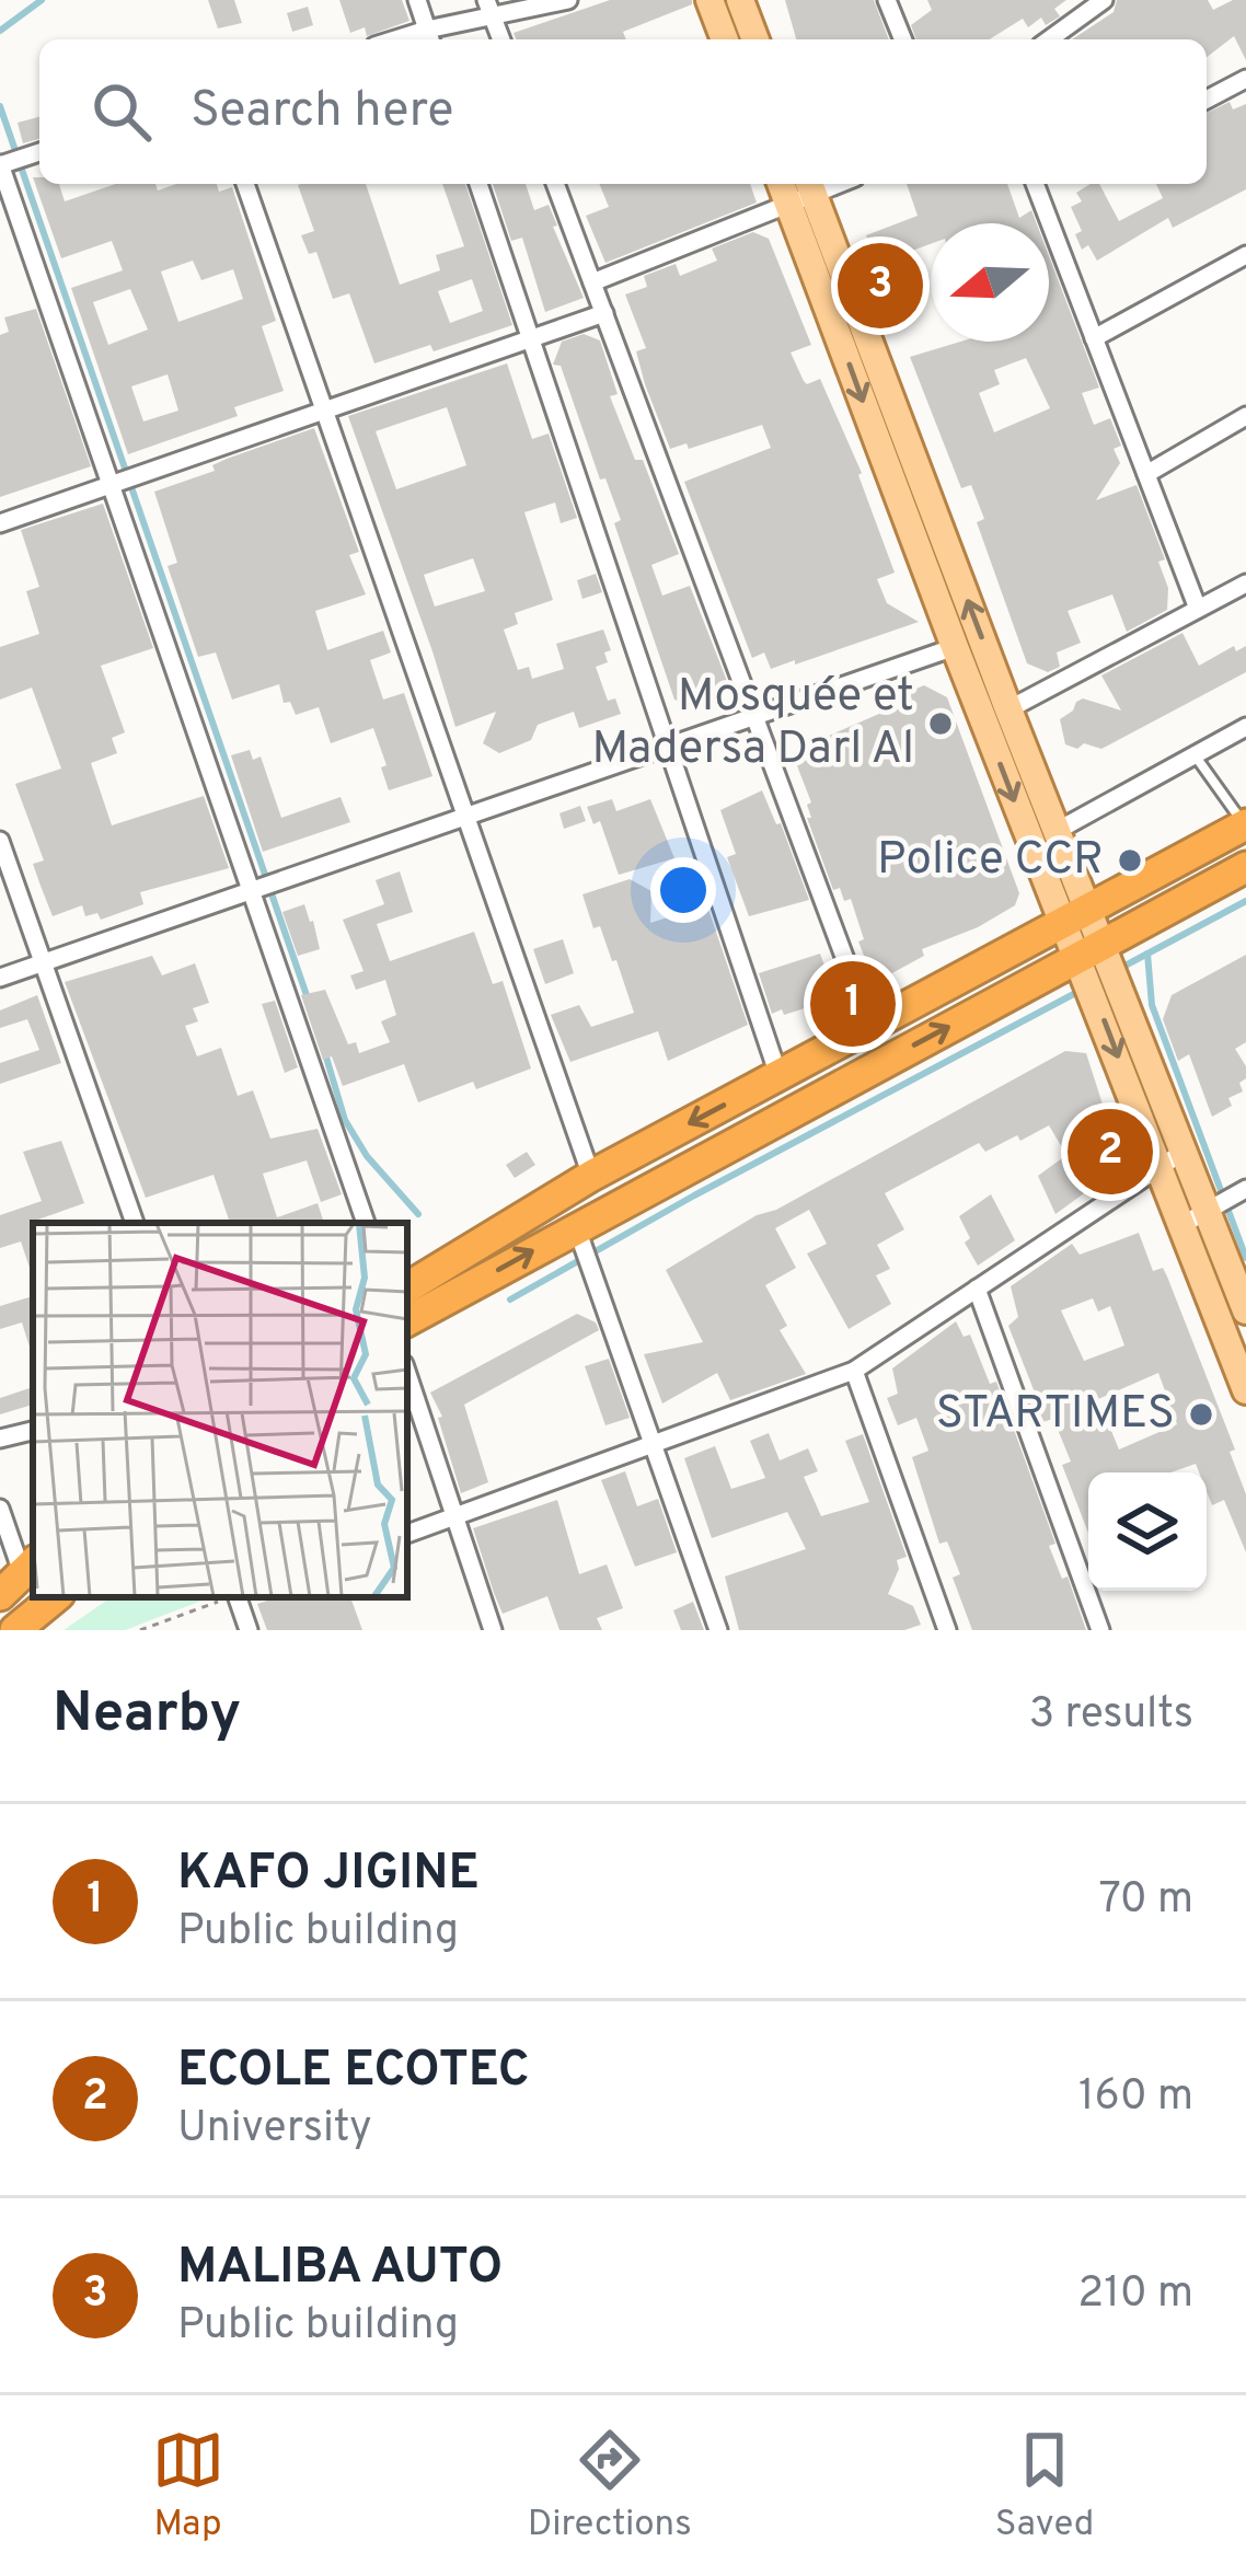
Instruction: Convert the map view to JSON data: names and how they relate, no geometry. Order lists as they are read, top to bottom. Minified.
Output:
{"places":["Mosquée et Madersa Darl Al","Police CCR","STARTIMES"],"north":"left","page":{"search":"Search here","pins":["3","1","2"],"heading":["Nearby","3 results"],"list":[{"mark":"1","name":"KAFO JIGINE","note":"Public building","value":"70 m"},{"mark":"2","name":"ECOLE ECOTEC","note":"University","value":"160 m"},{"mark":"3","name":"MALIBA AUTO","note":"Public building","value":"210 m"}],"nav":["Map","Directions","Saved"]}}
